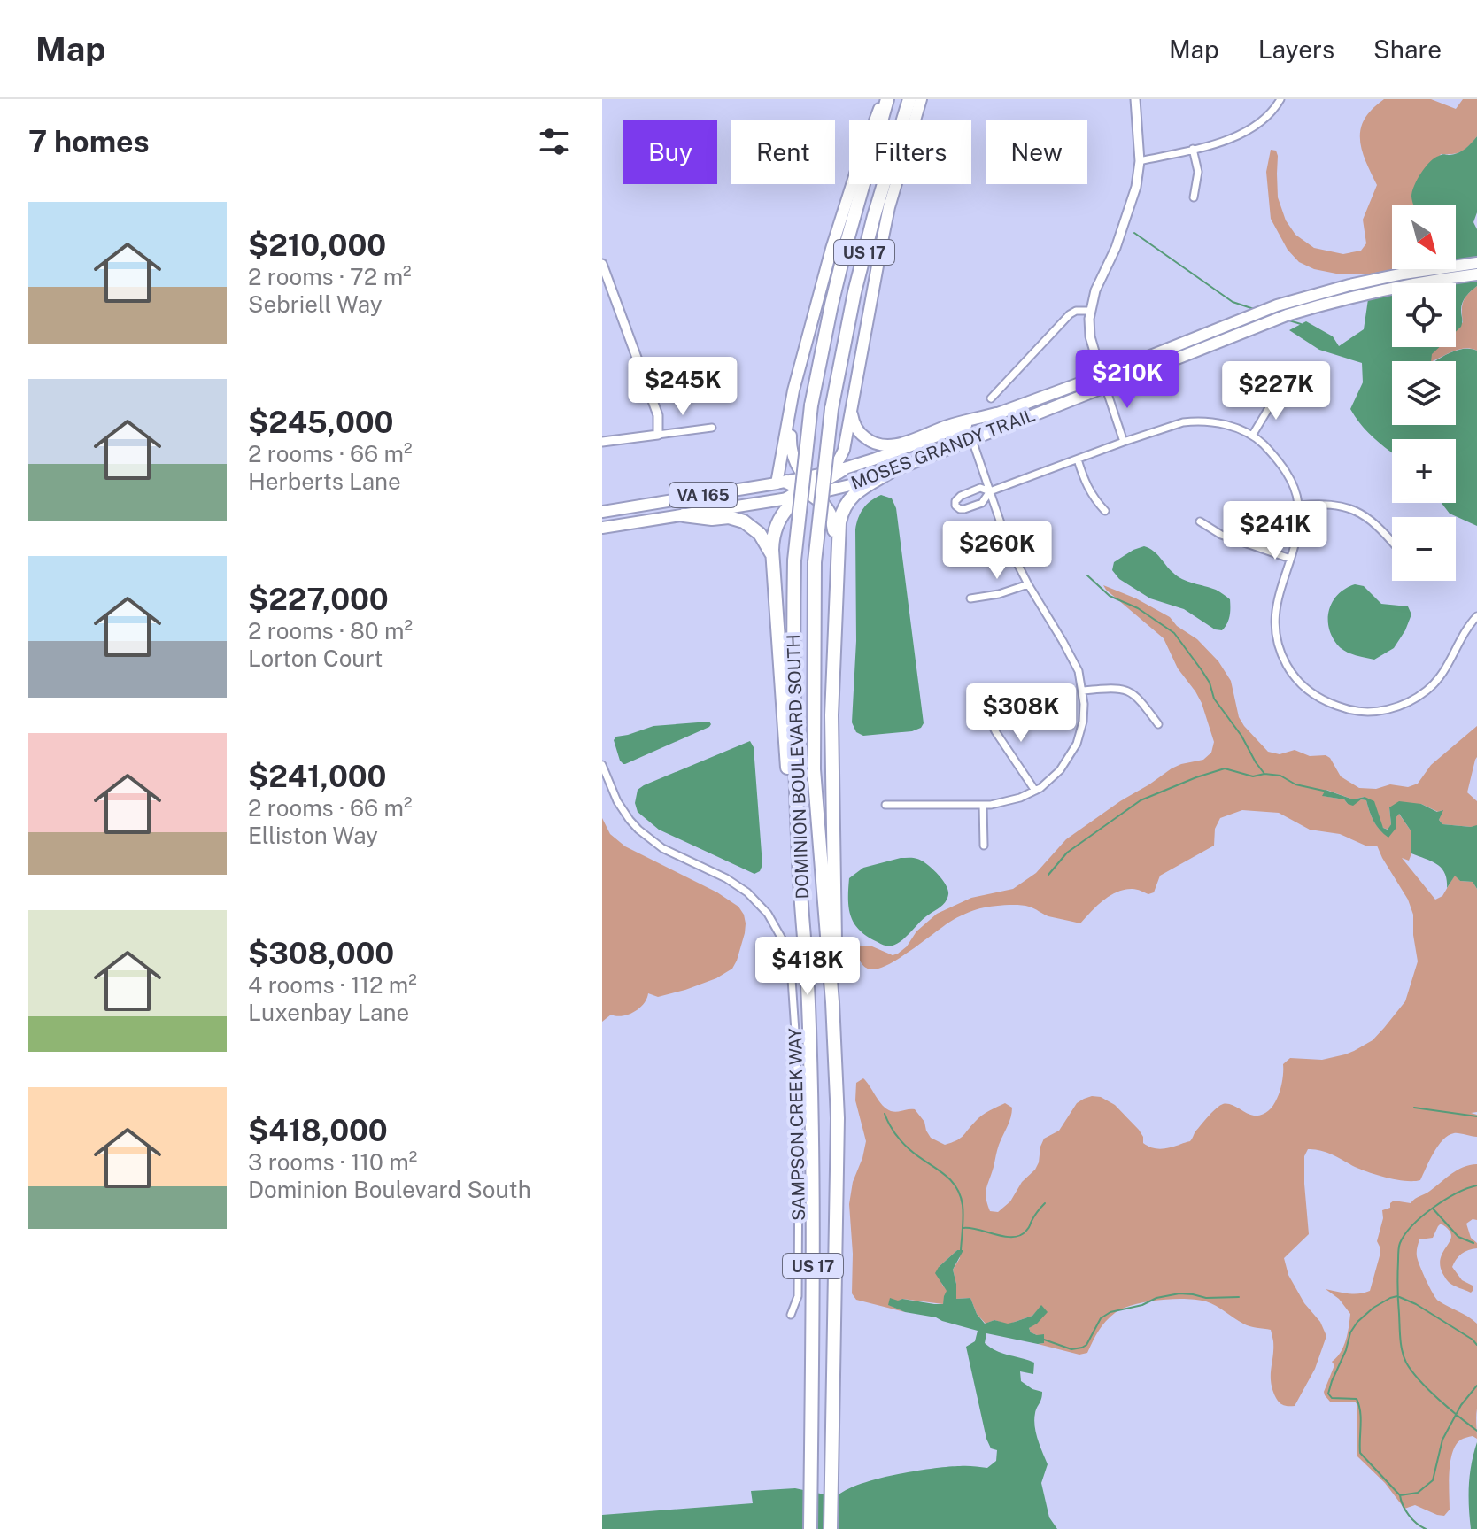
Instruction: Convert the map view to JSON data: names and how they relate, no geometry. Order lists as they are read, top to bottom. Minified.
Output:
{"streets":{"highway":["US 17","DOMINION BOULEVARD SOUTH"],"main road":["MOSES GRANDY TRAIL","VA 165"],"street":["SAMPSON CREEK WAY"]},"crossings":[["MOSES GRANDY TRAIL","VA 165"]],"north":"bottom right","page":{"header":"Map","nav":["Map","Layers","Share"],"heading":"7 homes","chip":["Buy","Rent","Filters","New"],"list":[{"name":"$210,000","note":"2 rooms · 72 m² · Sebriell Way"},{"name":"$245,000","note":"2 rooms · 66 m² · Herberts Lane"},{"name":"$227,000","note":"2 rooms · 80 m² · Lorton Court"},{"name":"$241,000","note":"2 rooms · 66 m² · Elliston Way"},{"name":"$308,000","note":"4 rooms · 112 m² · Luxenbay Lane"},{"name":"$418,000","note":"3 rooms · 110 m² · Dominion Boulevard South"}],"map_buttons":["+","−"],"price":["$210K","$245K","$227K","$241K","$260K","$308K","$418K"]}}
